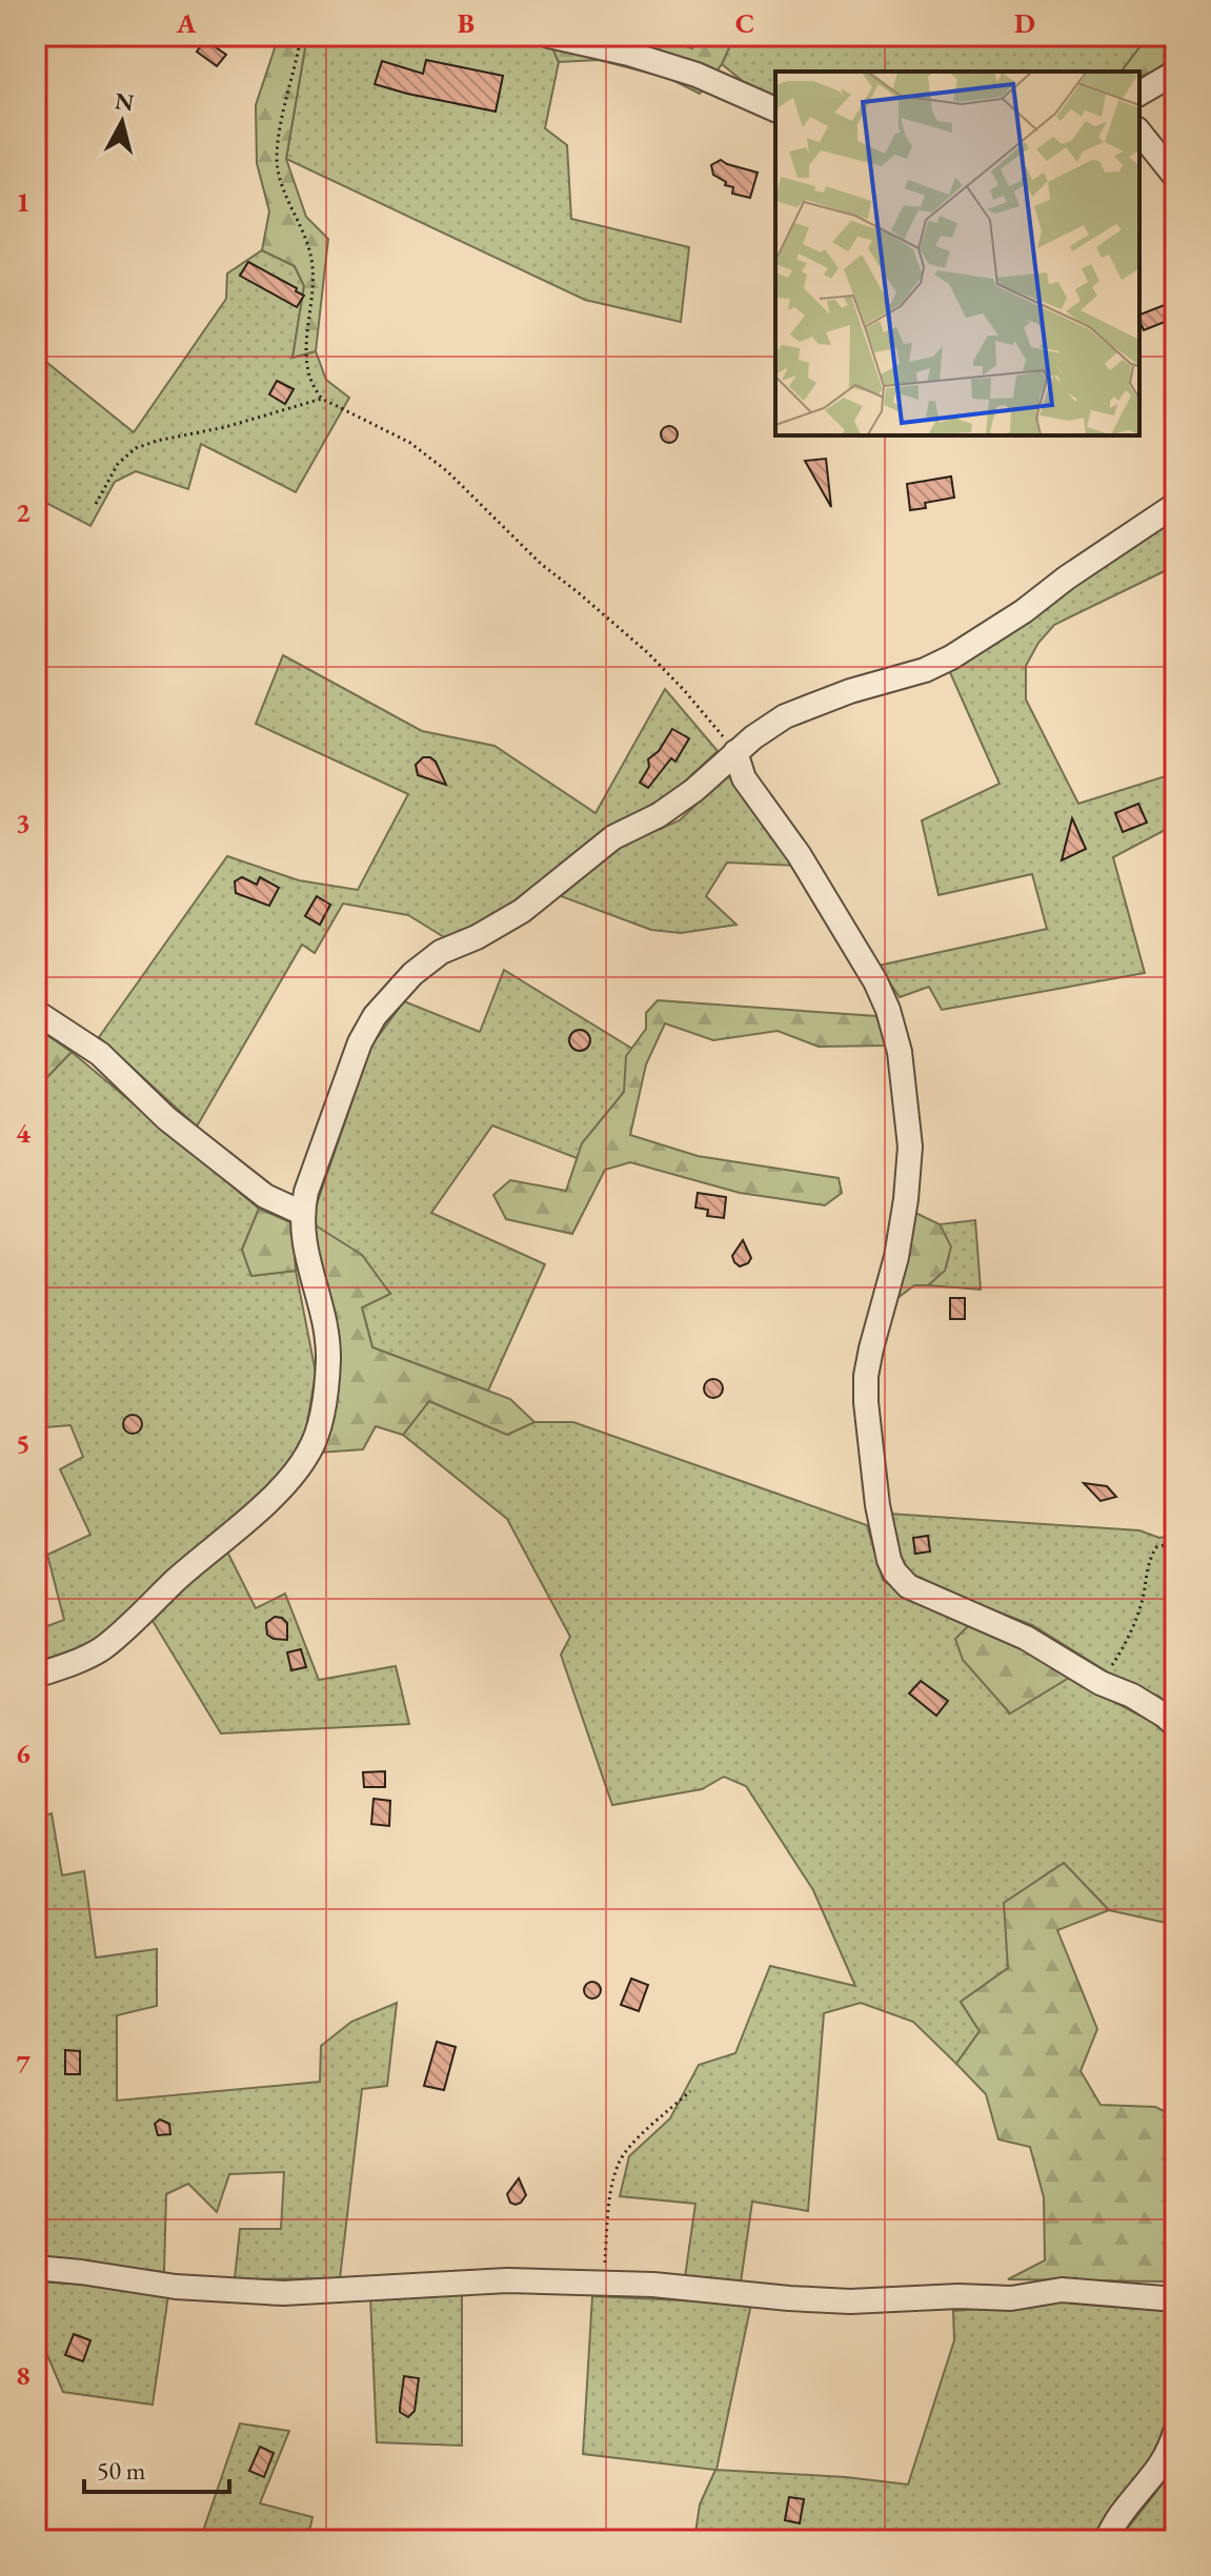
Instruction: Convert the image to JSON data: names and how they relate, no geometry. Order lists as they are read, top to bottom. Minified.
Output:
{"scale_bar":"50 m","north":"top","grid":{"columns":["A","B","C","D"],"rows":["1","2","3","4","5","6","7","8"]}}
